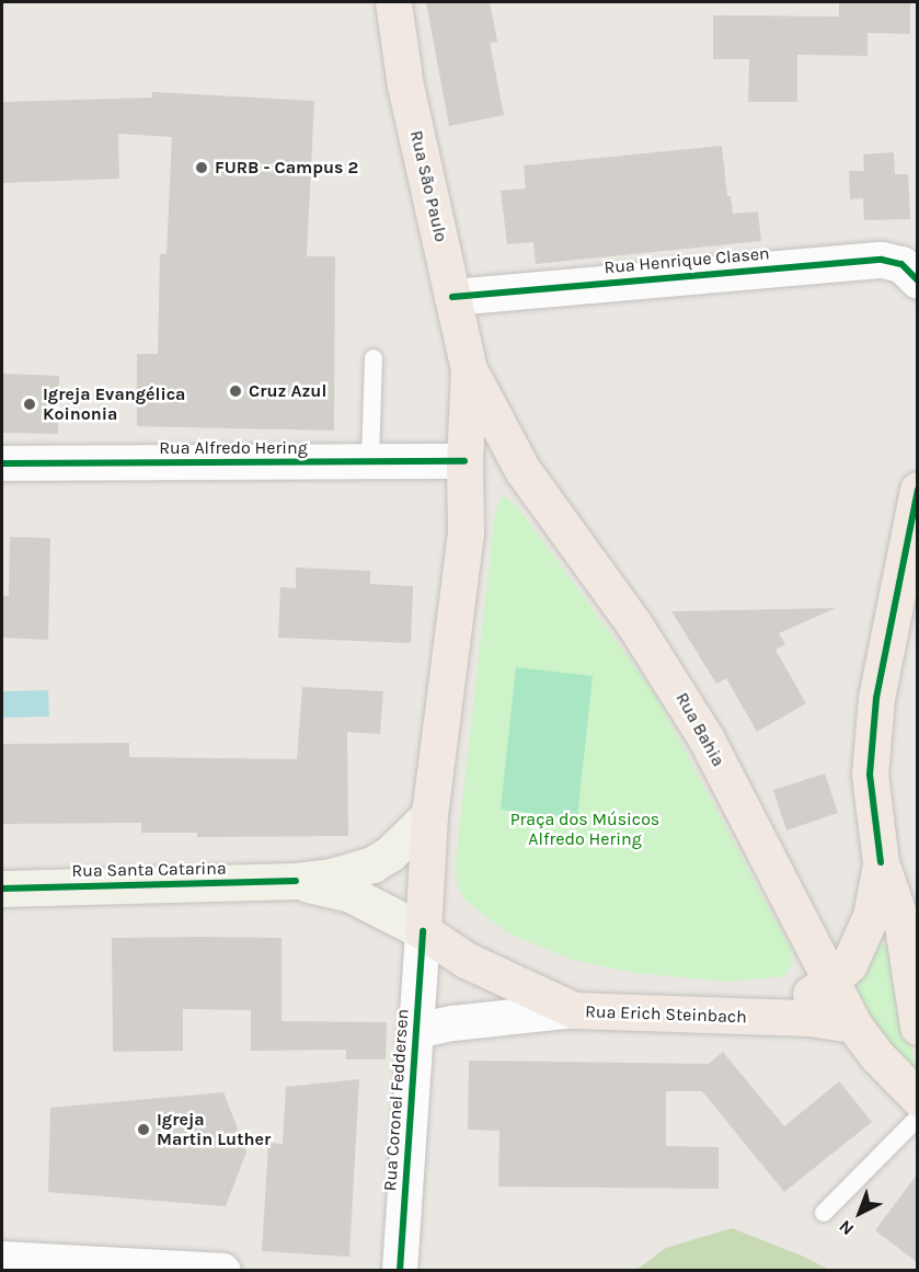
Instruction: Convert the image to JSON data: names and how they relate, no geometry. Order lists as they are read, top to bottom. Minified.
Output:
{"streets":{"main road":["Rua São Paulo","Rua Bahia","Rua Santa Catarina","Rua Erich Steinbach","Rua Coronel Feddersen"],"street":["Rua Henrique Clasen","Rua Alfredo Hering"]},"crossings":[["Rua São Paulo","Rua Henrique Clasen"],["Rua São Paulo","Rua Bahia"],["Rua São Paulo","Rua Coronel Feddersen"],["Rua Alfredo Hering","Rua Coronel Feddersen"],["Rua Bahia","Rua Erich Steinbach"],["Rua Bahia","Rua Coronel Feddersen"],["Rua Santa Catarina","Rua Erich Steinbach"],["Rua Santa Catarina","Rua Coronel Feddersen"],["Rua Erich Steinbach","Rua Coronel Feddersen"]],"parks":["Praça dos Músicos Alfredo Hering"],"places":["FURB - Campus 2","Cruz Azul","Igreja Evangélica Koinonia","Igreja Martin Luther"],"north":"bottom left"}
